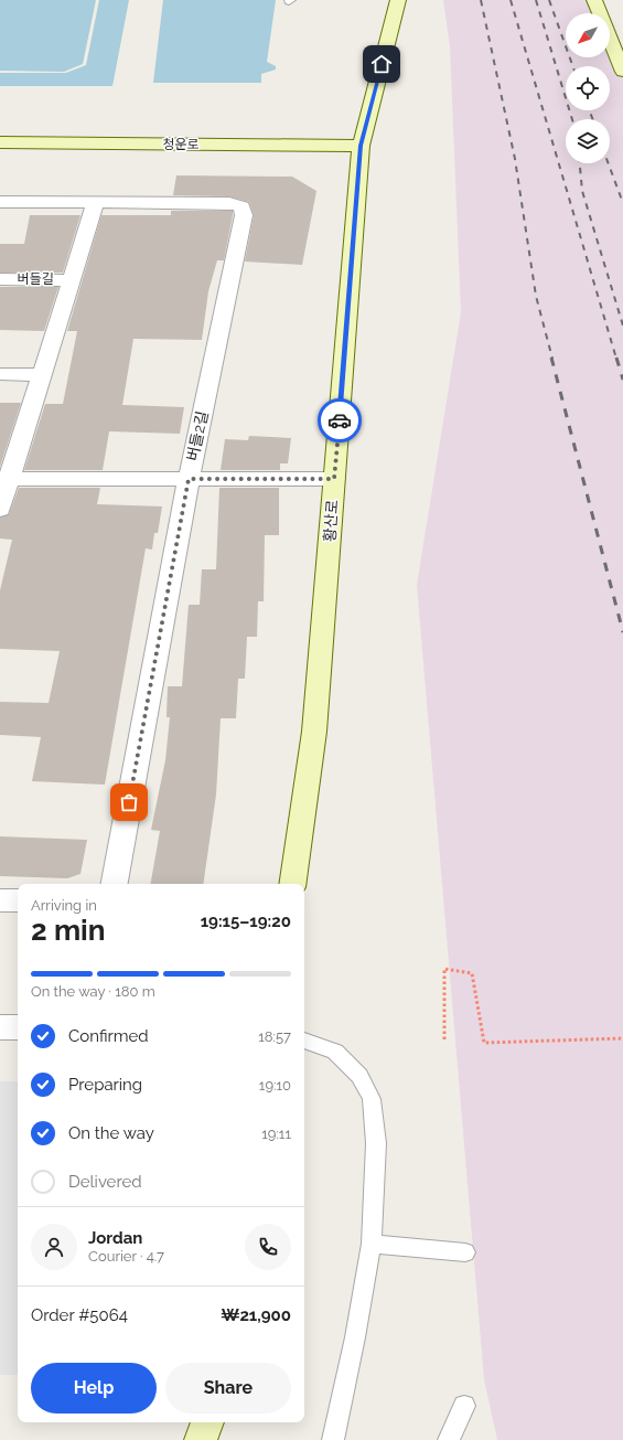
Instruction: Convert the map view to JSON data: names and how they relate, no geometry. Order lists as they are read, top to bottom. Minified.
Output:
{"streets":{"main road":["청운로","황산로"],"street":["버들길","버들2길"]},"crossings":[["청운로","황산로"]],"north":"bottom left","page":{"heading":["2 min","Arriving in","19:15–19:20"],"panel":["Jordan","Courier · 4.7","Order #5064","₩21,900"],"bar":"On the way · 180 m","list":[["Confirmed","18:57"],["Preparing","19:10"],["On the way","19:11"],"Delivered"],"buttons":["Help","Share"]}}
